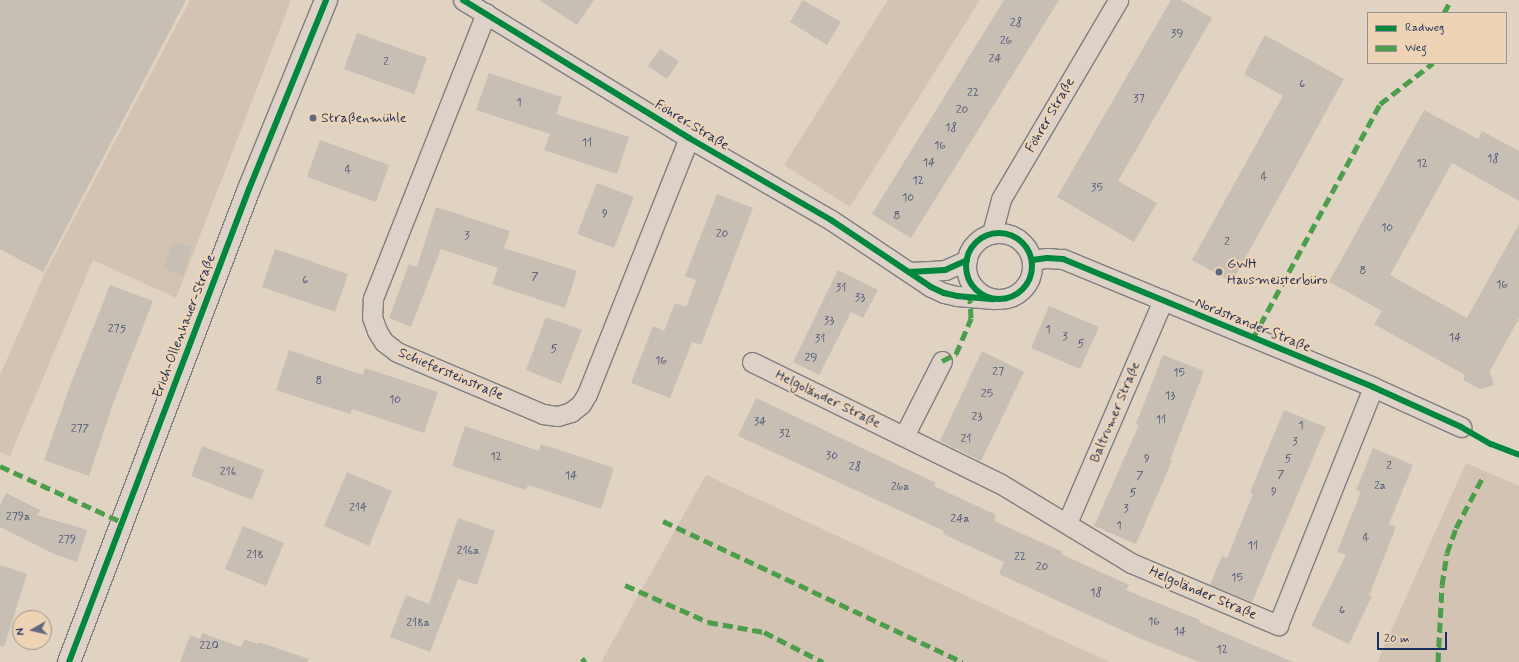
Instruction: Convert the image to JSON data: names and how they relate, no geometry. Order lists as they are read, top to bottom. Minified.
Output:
{"streets":{"street":["Föhrer Straße","Nordstrander Straße","Erich-Ollenhauer-Straße","Schiefersteinstraße","Helgoländer Straße","Baltrumer Straße"]},"crossings":[["Föhrer Straße","Nordstrander Straße"],["Föhrer Straße","Schiefersteinstraße"],["Nordstrander Straße","Helgoländer Straße"],["Nordstrander Straße","Baltrumer Straße"],["Helgoländer Straße","Baltrumer Straße"]],"places":["Straßenmühle","GWH Hausmeisterbüro"],"house_numbers":["28","39","26","24","2","6","22","37","1","20","18","11","16","18","14","12","4","4","12","35","10","9","8","10","20","3","2","8","7","6","16","31","33","33","275","1","3","14","31","5","5","29","16","27","15","8","25","13","10","23","11","34","1","277","32","21","3","30","12","9","5","2","28","216","7","14","7","2a","26a","9","5","214","3","279a","24a","1","4","279","11","216a","218","22","20","15","18","6","16","218a","14","220","12"],"legend":["Radweg","Weg"],"scale_bar":"20 m","north":"left"}
